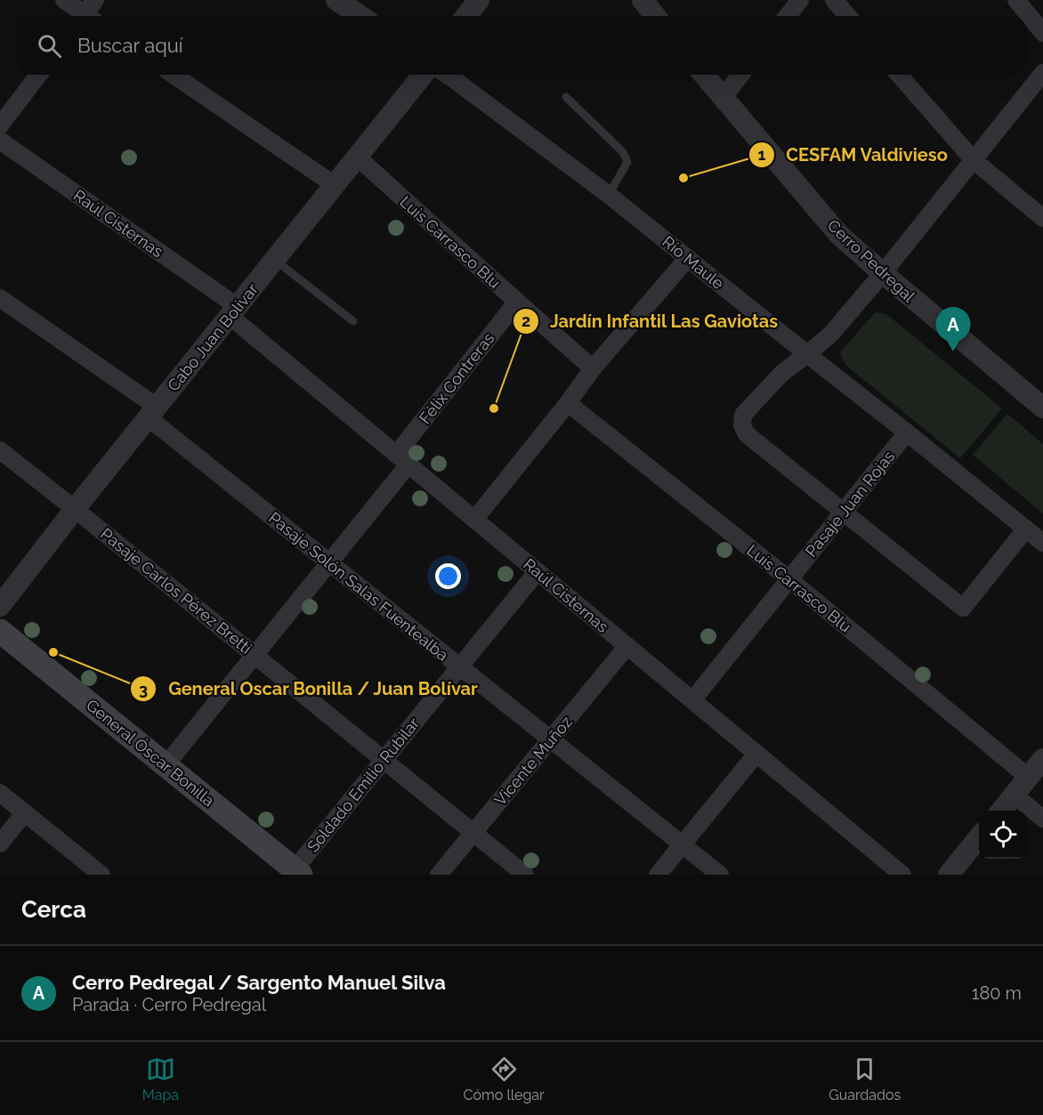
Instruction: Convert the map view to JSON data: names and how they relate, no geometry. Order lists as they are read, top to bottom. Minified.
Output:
{"streets":{"main road":["General Óscar Bonilla"],"street":["Raúl Cisternas","Luis Carrasco Blu","Cerro Pedregal","Río Maule","Cabo Juan Bolívar","Félix Contreras","Pasaje Juan Rojas","Pasaje Solón Salas Fuentealba","Pasaje Carlos Pérez Bretti","Vicente Muñoz","Soldado Emilio Rubilar"]},"crossings":[["Raúl Cisternas","Cabo Juan Bolívar"],["Raúl Cisternas","Félix Contreras"],["Raúl Cisternas","Pasaje Juan Rojas"],["Raúl Cisternas","Vicente Muñoz"],["Raúl Cisternas","Soldado Emilio Rubilar"],["Luis Carrasco Blu","Cabo Juan Bolívar"],["Luis Carrasco Blu","Félix Contreras"],["Luis Carrasco Blu","Pasaje Juan Rojas"],["Río Maule","Pasaje Juan Rojas"],["Cabo Juan Bolívar","Pasaje Solón Salas Fuentealba"],["Cabo Juan Bolívar","Pasaje Carlos Pérez Bretti"],["Félix Contreras","Pasaje Solón Salas Fuentealba"],["Félix Contreras","Pasaje Carlos Pérez Bretti"],["Félix Contreras","General Óscar Bonilla"],["Pasaje Solón Salas Fuentealba","Vicente Muñoz"],["Pasaje Solón Salas Fuentealba","Soldado Emilio Rubilar"],["Pasaje Carlos Pérez Bretti","Vicente Muñoz"],["Pasaje Carlos Pérez Bretti","Soldado Emilio Rubilar"],["General Óscar Bonilla","Soldado Emilio Rubilar"]],"places":["CESFAM Valdivieso","Jardín Infantil Las Gaviotas","General Oscar Bonilla / Juan Bolívar"],"page":{"search":"Buscar aquí","pins":"A","heading":"Cerca","list":[{"mark":"A","name":"Cerro Pedregal / Sargento Manuel Silva","note":"Parada · Cerro Pedregal","value":"180 m"}],"nav":["Mapa","Cómo llegar","Guardados"]}}
